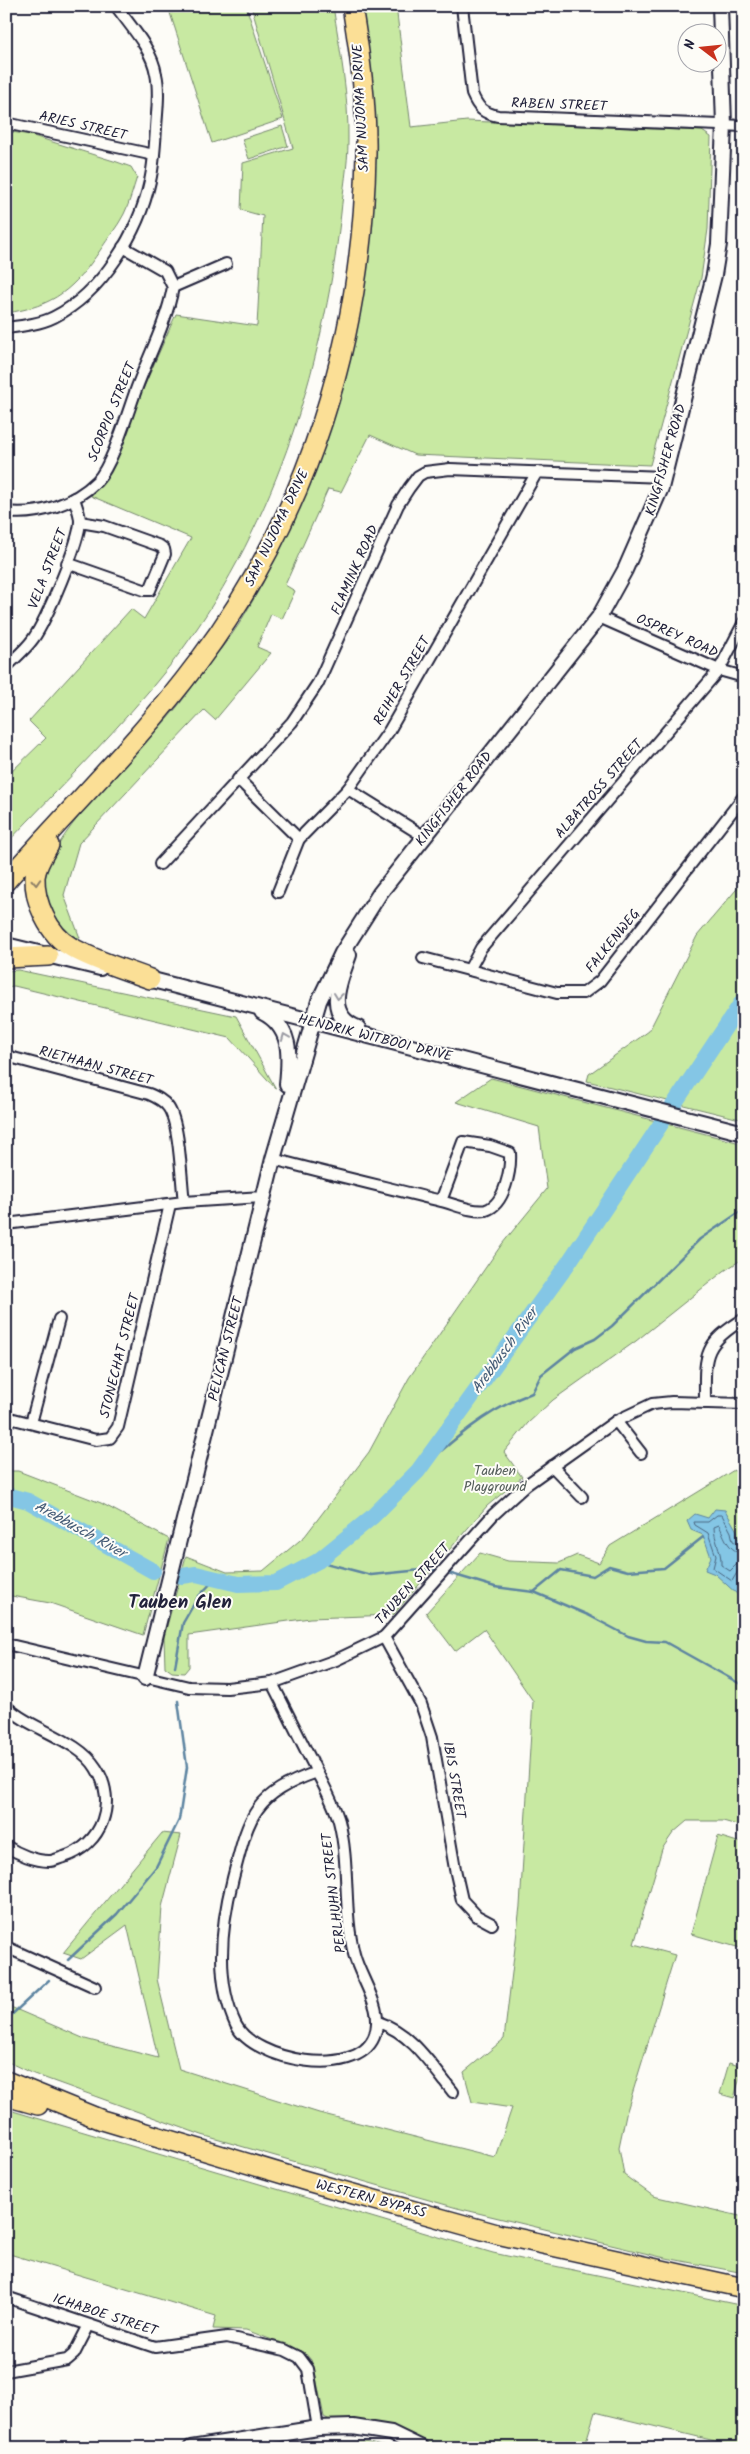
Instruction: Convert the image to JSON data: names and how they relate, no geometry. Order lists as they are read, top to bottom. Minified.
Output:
{"streets":{"highway":["SAM NUJOMA DRIVE","WESTERN BYPASS"],"street":["RABEN STREET","ARIES STREET","SCORPIO STREET","KINGFISHER ROAD","VELA STREET","FLAMINK ROAD","OSPREY ROAD","REIHER STREET","ALBATROSS STREET","FALKENWEG","HENDRIK WITBOOI DRIVE","RIETHAAN STREET","PELICAN STREET","STONECHAT STREET","TAUBEN STREET","IBIS STREET","PERLHUHN STREET","ICHABOE STREET"]},"crossings":[["RABEN STREET","KINGFISHER ROAD"],["SCORPIO STREET","VELA STREET"],["KINGFISHER ROAD","FLAMINK ROAD"],["KINGFISHER ROAD","OSPREY ROAD"],["KINGFISHER ROAD","HENDRIK WITBOOI DRIVE"],["KINGFISHER ROAD","PELICAN STREET"],["FLAMINK ROAD","REIHER STREET"],["OSPREY ROAD","ALBATROSS STREET"],["ALBATROSS STREET","FALKENWEG"],["HENDRIK WITBOOI DRIVE","PELICAN STREET"],["PELICAN STREET","TAUBEN STREET"],["TAUBEN STREET","IBIS STREET"],["TAUBEN STREET","PERLHUHN STREET"]],"districts":["Tauben Glen"],"water":["Arebbusch River"],"parks":["Tauben Playground"],"north":"left"}
